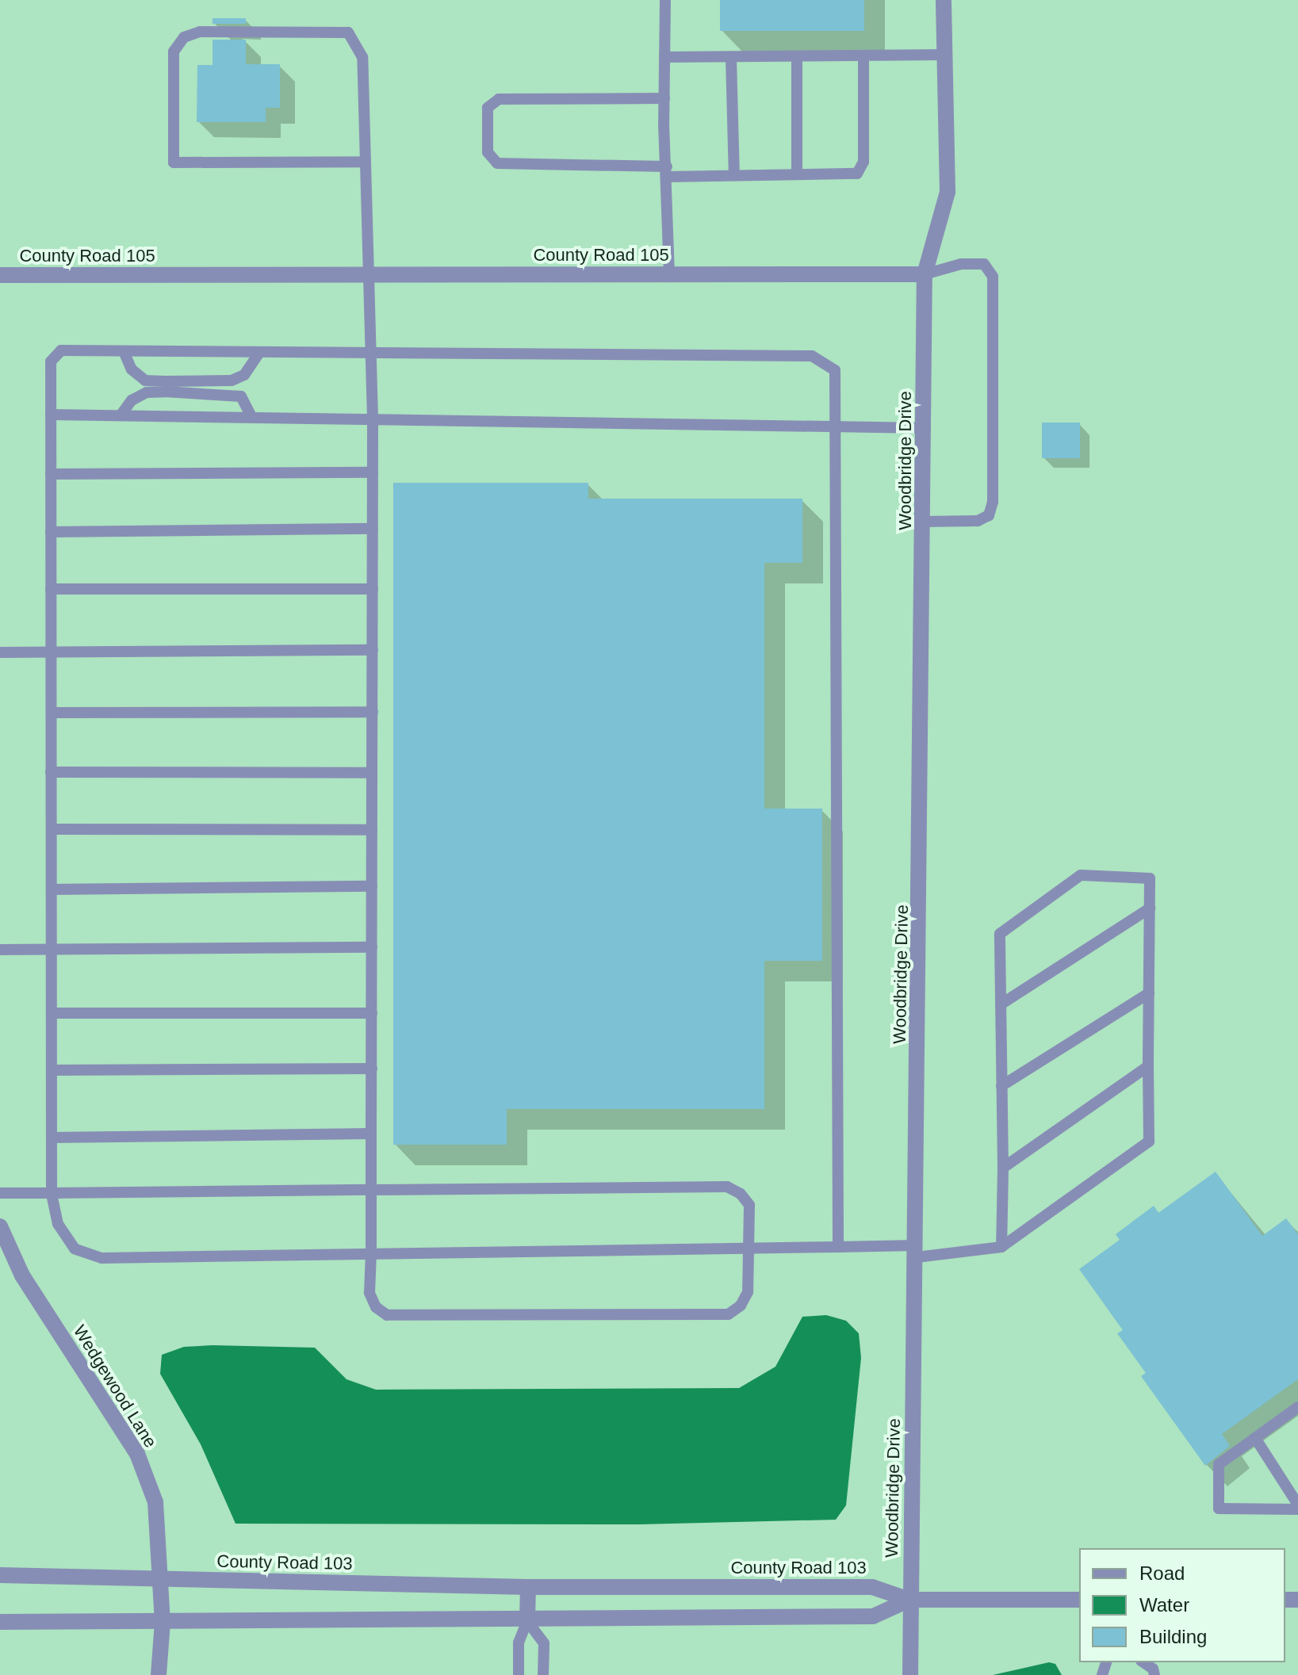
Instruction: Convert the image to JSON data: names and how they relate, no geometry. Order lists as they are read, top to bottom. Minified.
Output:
{"streets":{"street":["County Road 105","Woodbridge Drive","Wedgewood Lane","County Road 103"]},"crossings":[["County Road 105","Woodbridge Drive"],["Woodbridge Drive","County Road 103"],["Wedgewood Lane","County Road 103"]],"legend":["Road","Water","Building"]}
